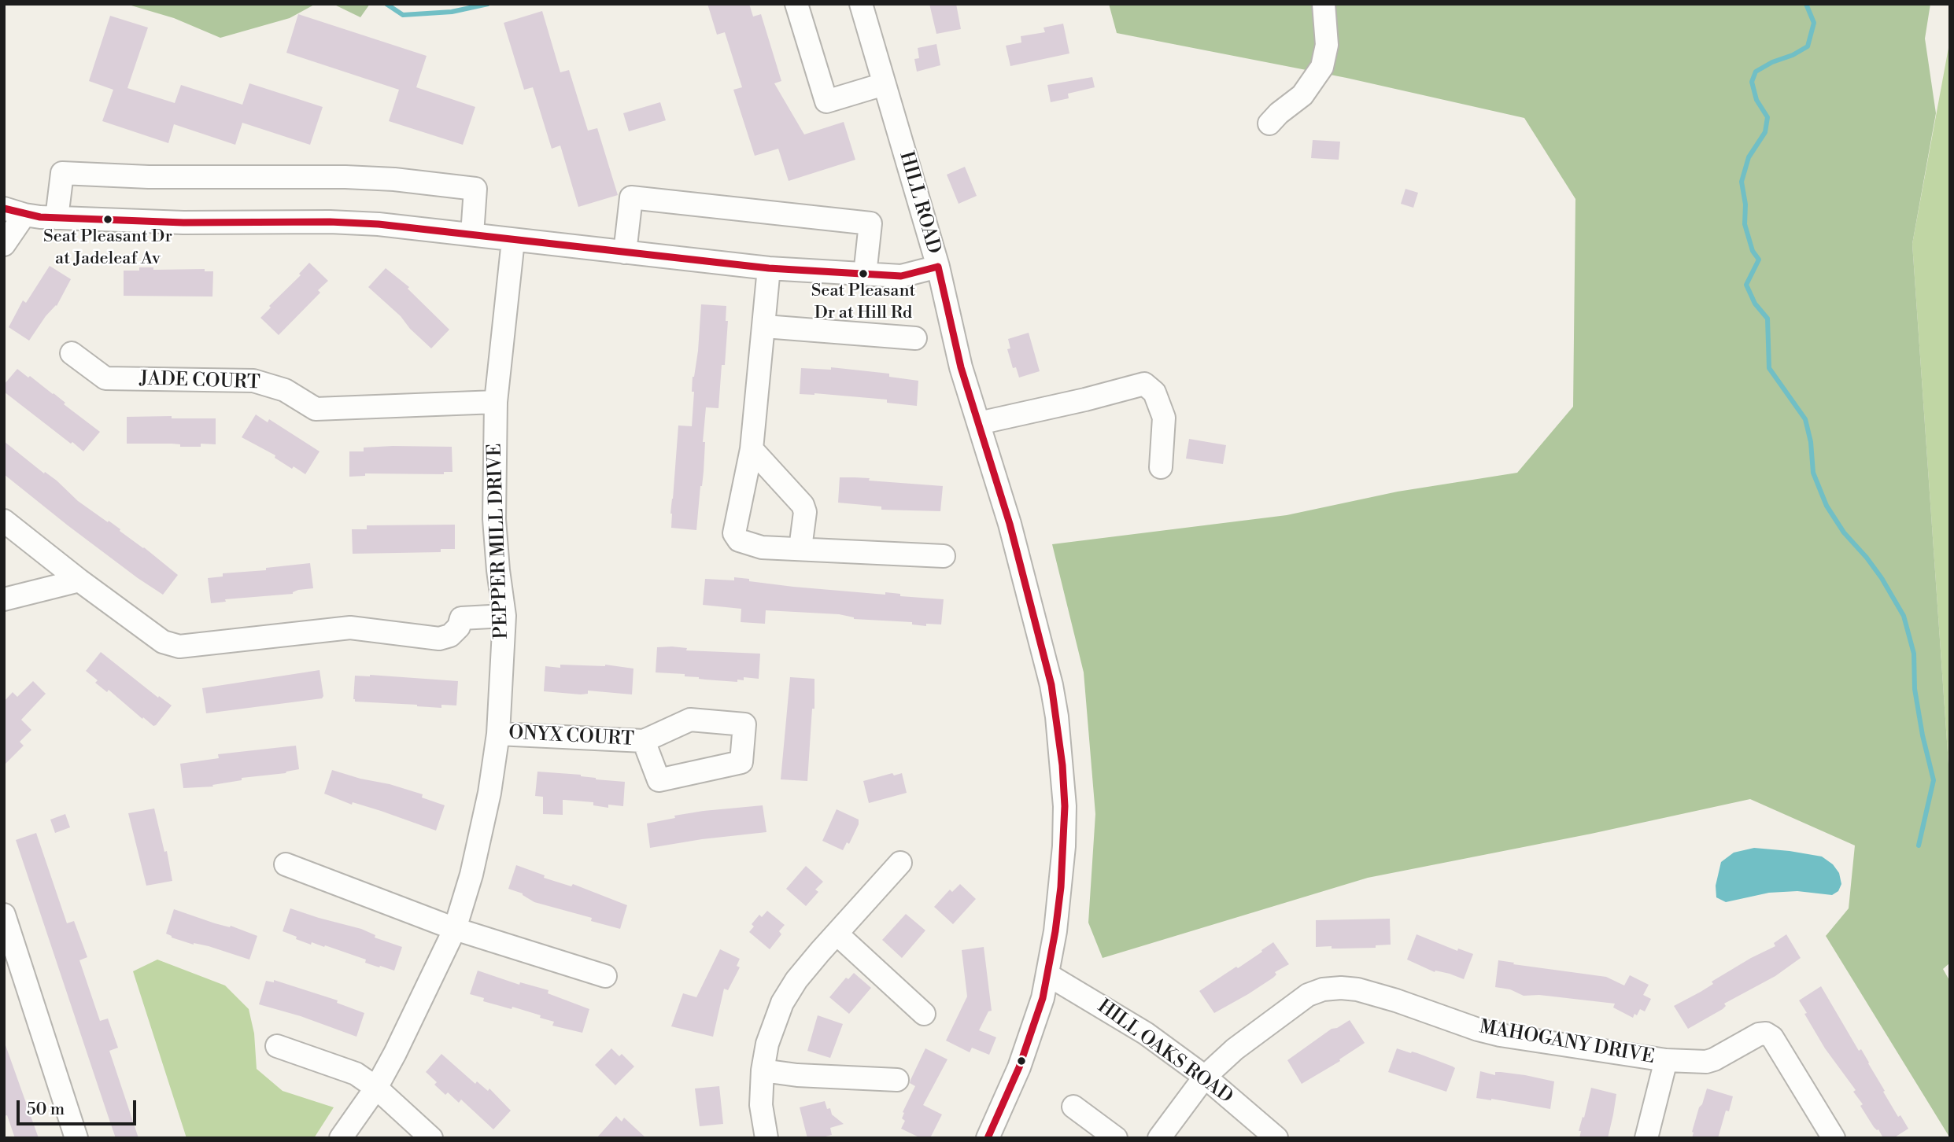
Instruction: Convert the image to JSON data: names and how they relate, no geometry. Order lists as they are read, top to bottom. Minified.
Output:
{"streets":{"street":["HILL ROAD","JADE COURT","PEPPER MILL DRIVE","ONYX COURT","MAHOGANY DRIVE","HILL OAKS ROAD"]},"crossings":[["HILL ROAD","HILL OAKS ROAD"],["JADE COURT","PEPPER MILL DRIVE"],["PEPPER MILL DRIVE","ONYX COURT"],["MAHOGANY DRIVE","HILL OAKS ROAD"]],"places":["Seat Pleasant Dr at Jadeleaf Av","Seat Pleasant Dr at Hill Rd"],"scale_bar":"50 m"}
